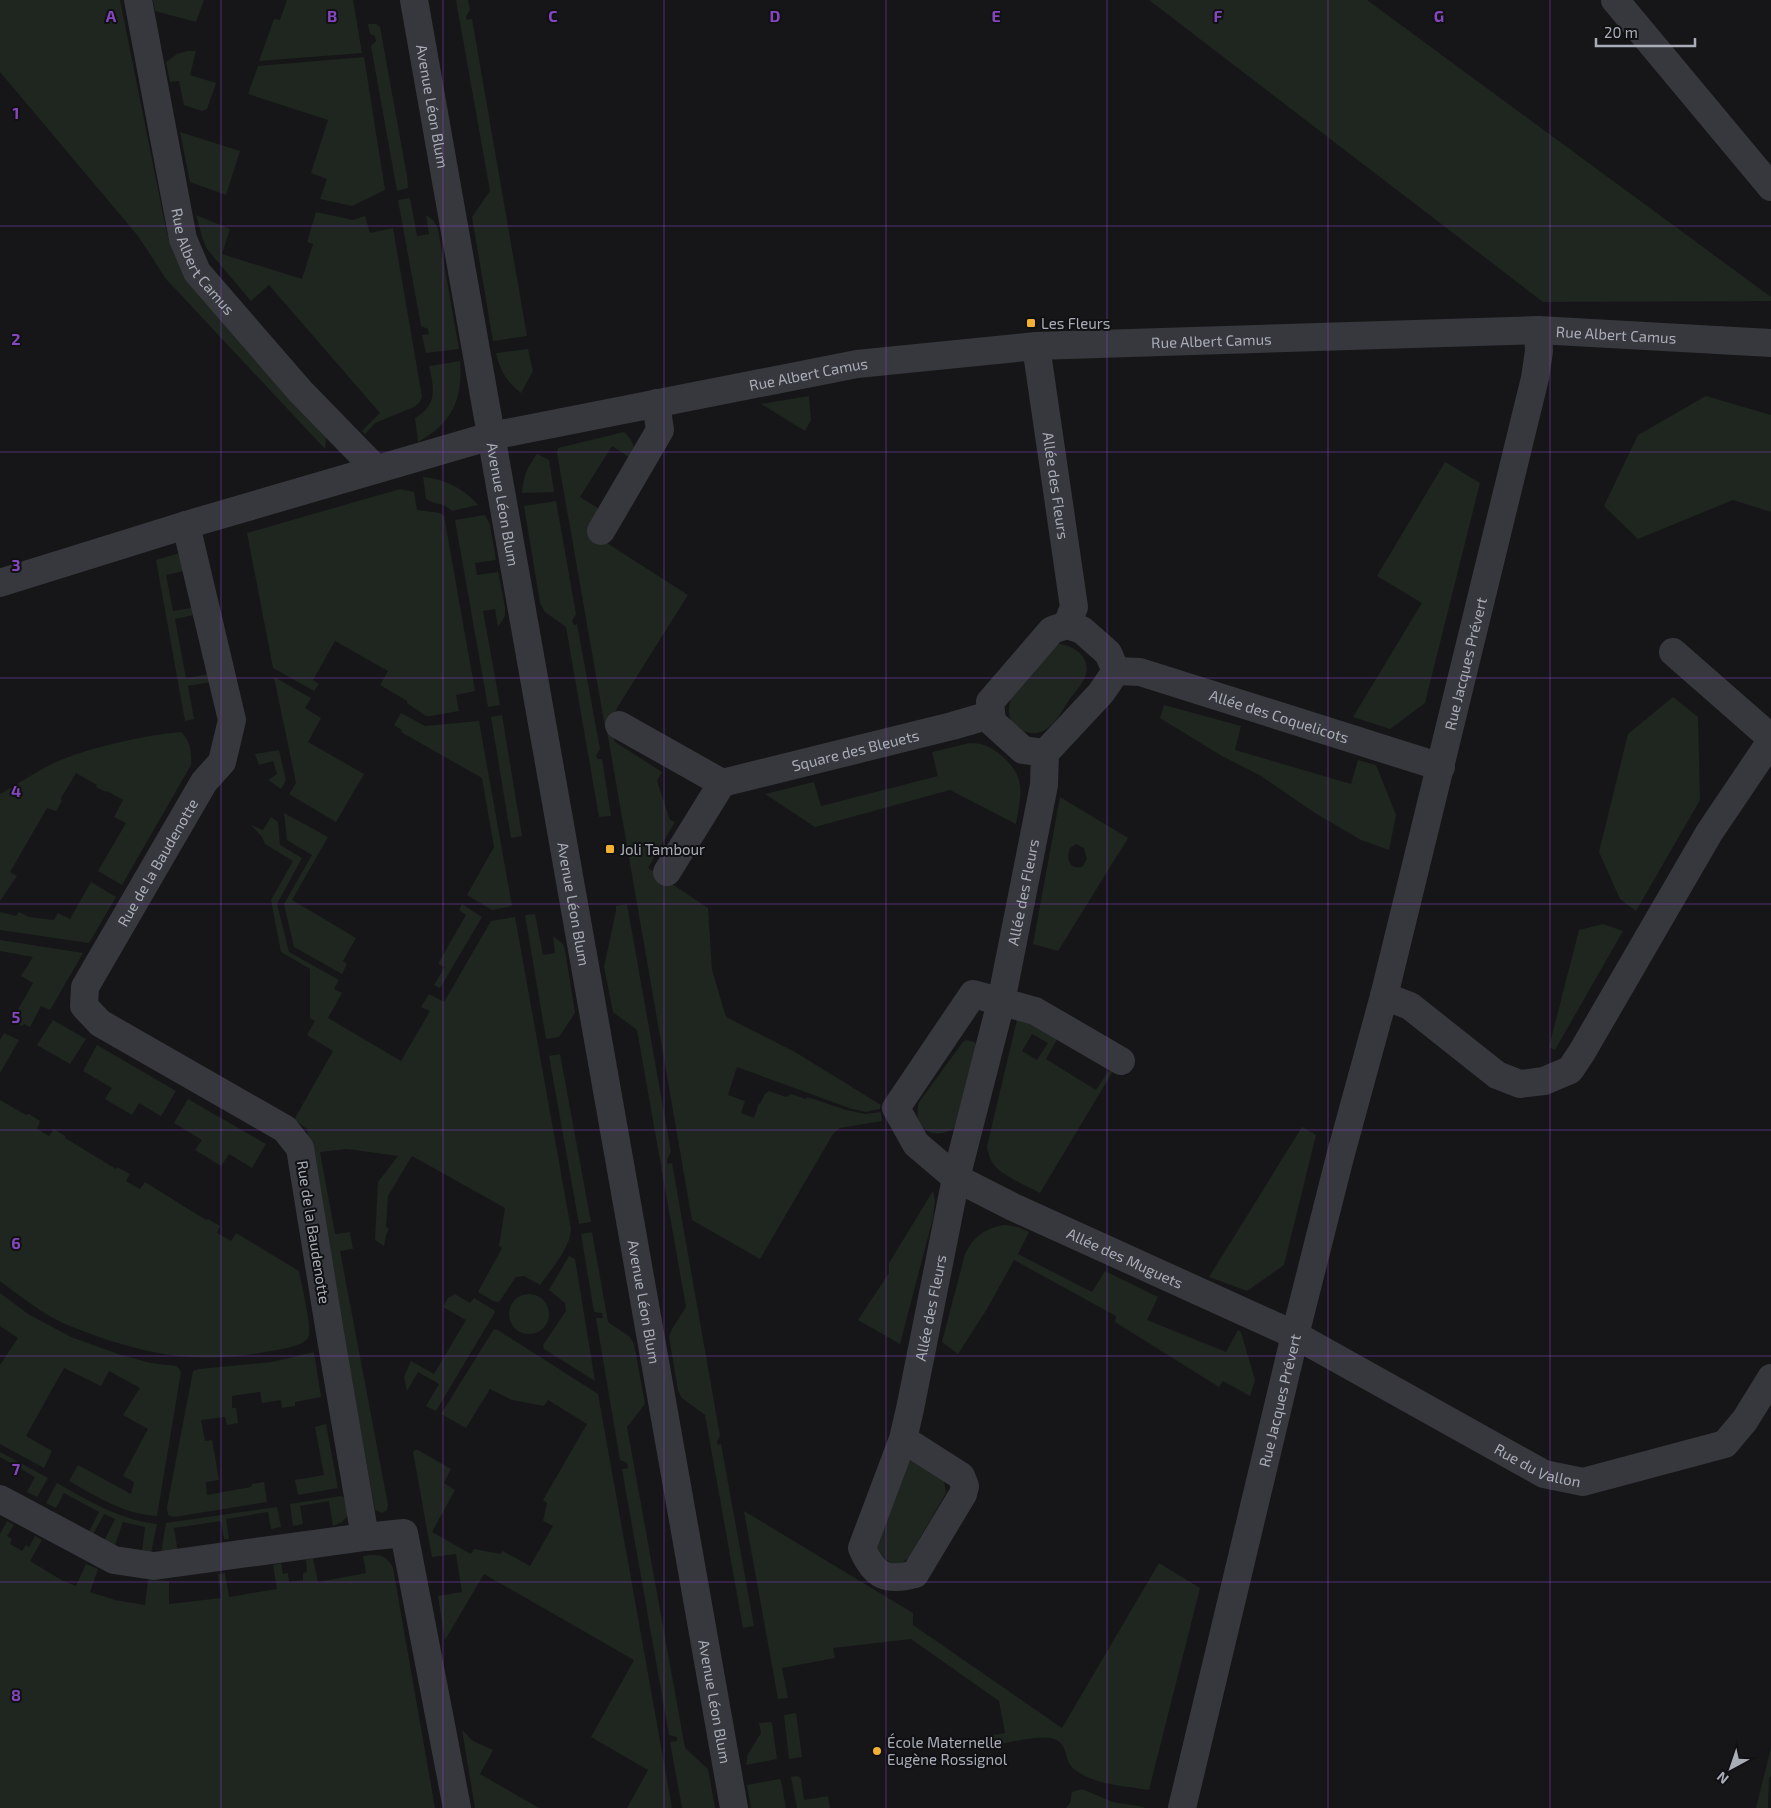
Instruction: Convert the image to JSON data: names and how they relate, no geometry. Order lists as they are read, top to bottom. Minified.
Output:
{"streets":{"street":["Avenue Léon Blum","Rue Albert Camus","Allée des Fleurs","Rue Jacques Prévert","Allée des Coquelicots","Square des Bleuets","Rue de la Baudenotte","Allée des Muguets","Rue du Vallon"]},"crossings":[["Avenue Léon Blum","Rue Albert Camus"],["Rue Albert Camus","Allée des Fleurs"],["Rue Albert Camus","Rue Jacques Prévert"],["Rue Albert Camus","Rue de la Baudenotte"],["Allée des Fleurs","Allée des Muguets"],["Rue Jacques Prévert","Allée des Coquelicots"],["Rue Jacques Prévert","Allée des Muguets"],["Rue Jacques Prévert","Rue du Vallon"],["Allée des Muguets","Rue du Vallon"]],"places":{"transit":["Les Fleurs","Joli Tambour"],"other":["École Maternelle Eugène Rossignol"]},"scale_bar":"20 m","north":"bottom left","grid":{"columns":["A","B","C","D","E","F","G"],"rows":["1","2","3","4","5","6","7","8"]}}
